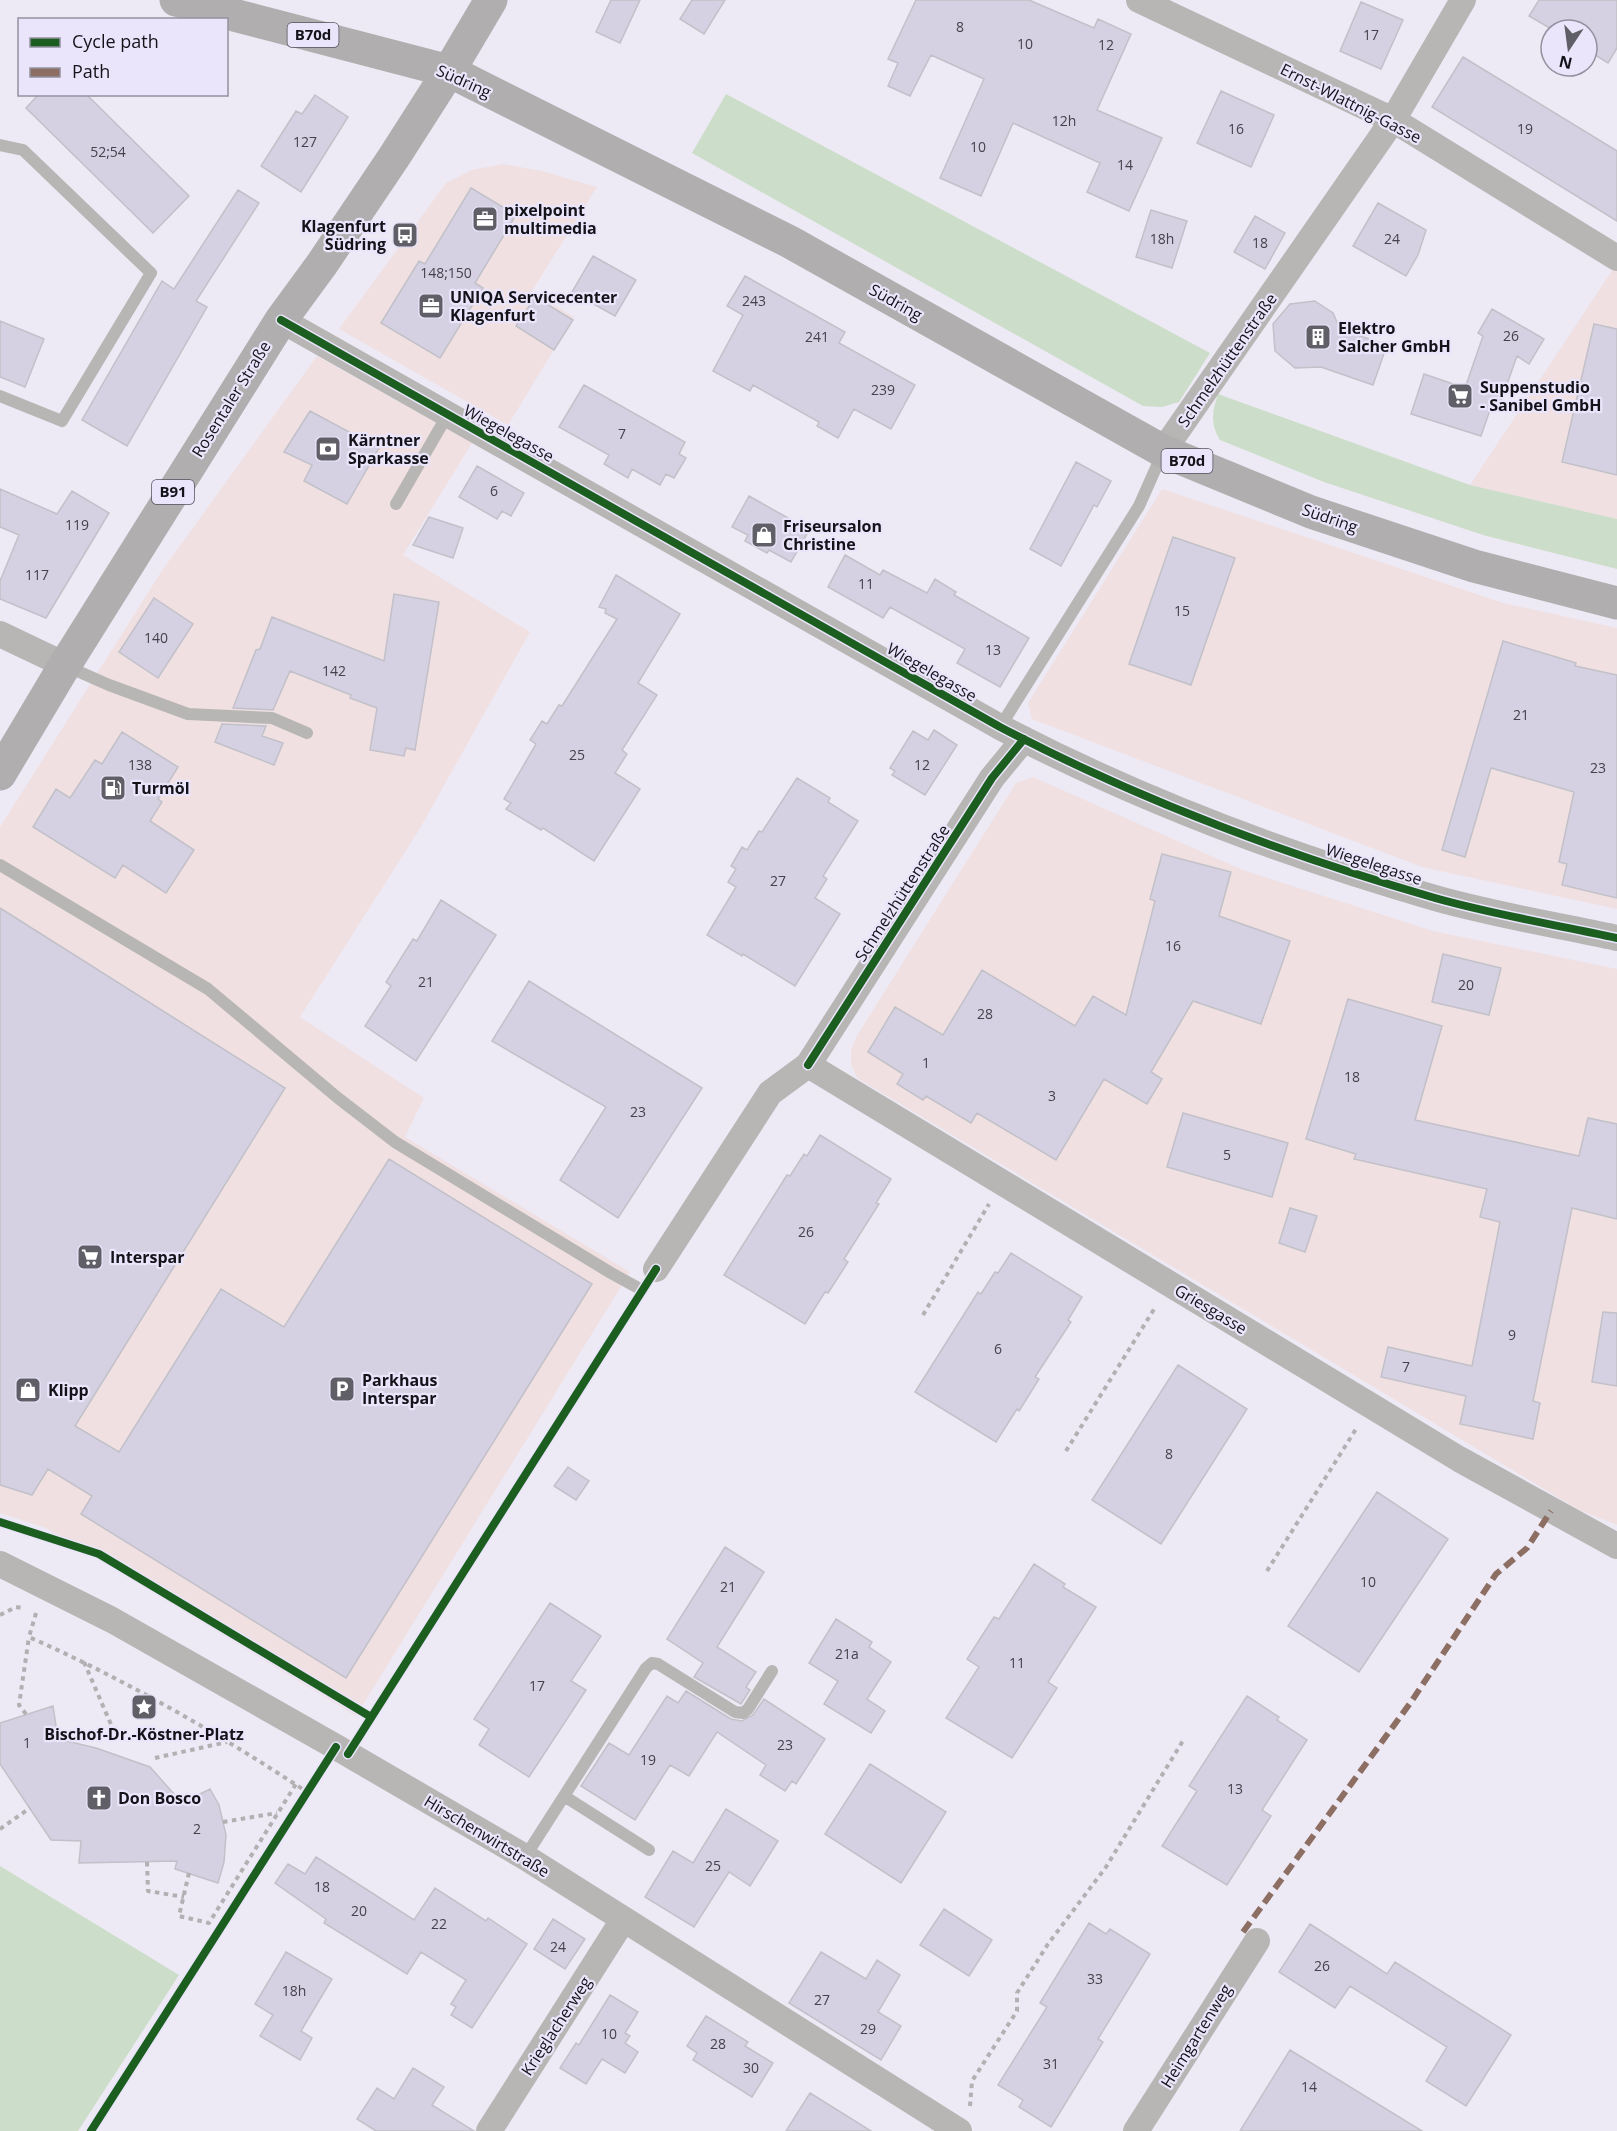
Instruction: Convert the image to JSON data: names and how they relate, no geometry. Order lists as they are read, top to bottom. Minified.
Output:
{"streets":{"main road":["B70d","Südring","Rosentaler Straße","B91"],"street":["Ernst-Wlattnig-Gasse","Schmelzhüttenstraße","Wiegelegasse","Griesgasse","Hirschenwirtstraße","Krieglacherweg","Heimgartenweg"]},"crossings":[["Südring","Schmelzhüttenstraße"],["Südring","Rosentaler Straße"],["Ernst-Wlattnig-Gasse","Schmelzhüttenstraße"],["Schmelzhüttenstraße","Wiegelegasse"],["Schmelzhüttenstraße","Griesgasse"],["Rosentaler Straße","Wiegelegasse"],["Hirschenwirtstraße","Krieglacherweg"]],"places":{"office":["pixelpoint multimedia","UNIQA Servicecenter Klagenfurt"],"bus stop":["Klagenfurt Südring"],"building":["Elektro Salcher GmbH"],"supermarket":["Suppenstudio - Sanibel GmbH","Interspar"],"bank":["Kärntner Sparkasse"],"shop":["Friseursalon Christine","Klipp"],"fuel station":["Turmöl"],"parking":["Parkhaus Interspar"],"place":["Bischof-Dr.-Köstner-Platz"],"church":["Don Bosco"]},"house_numbers":["8","17","10","12","12h","16","19","127","10","52;54","14","18h","24","18","148;150","243","26","241","239","7","6","119","117","11","15","140","13","142","21","25","138","12","23","27","16","21","20","28","1","18","3","23","5","26","9","6","7","8","10","21","21a","11","17","1","23","19","13","2","25","18","20","22","24","26","33","18h","27","29","10","28","31","30","14"],"legend":["Cycle path","Path"],"north":"bottom"}
